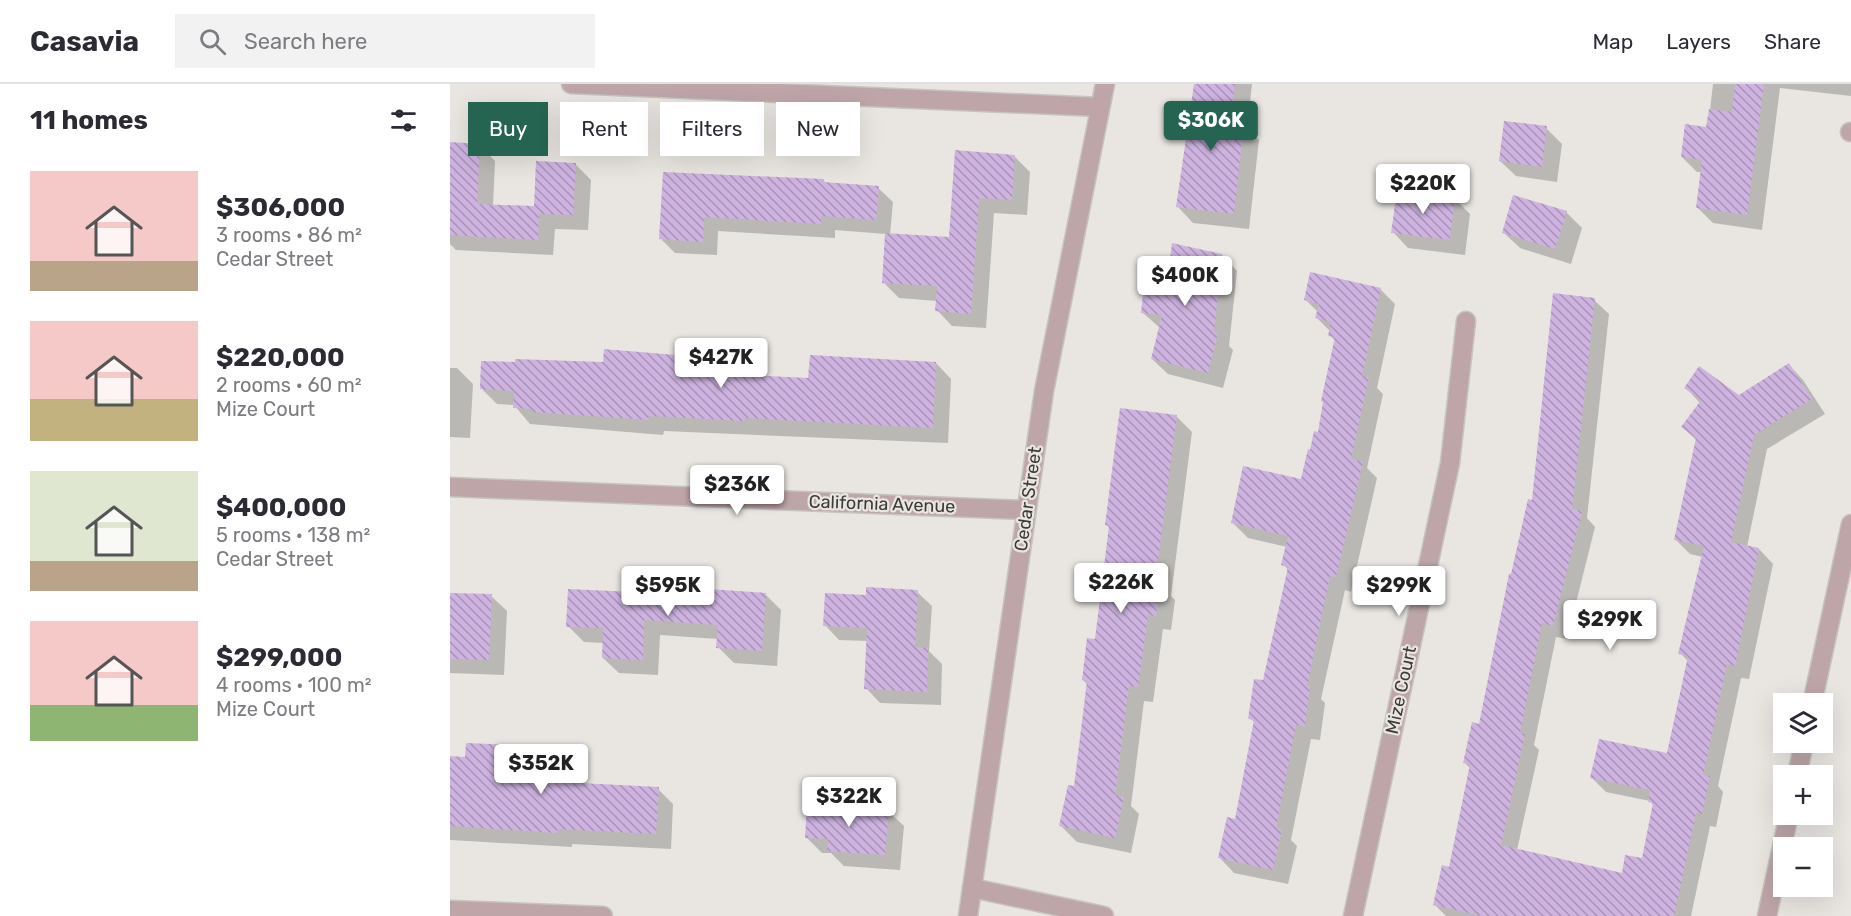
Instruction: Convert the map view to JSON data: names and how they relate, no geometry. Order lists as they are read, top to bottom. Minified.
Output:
{"streets":{"street":["Cedar Street","California Avenue","Mize Court"]},"crossings":[["Cedar Street","California Avenue"]],"page":{"header":"Casavia","search":"Search here","nav":["Map","Layers","Share"],"heading":"11 homes","price":["$306K","$220K","$400K","$427K","$236K","$226K","$595K","$299K","$299K","$352K","$322K"],"chip":["Buy","Rent","Filters","New"],"list":[{"name":"$306,000","note":"3 rooms · 86 m² · Cedar Street"},{"name":"$220,000","note":"2 rooms · 60 m² · Mize Court"},{"name":"$400,000","note":"5 rooms · 138 m² · Cedar Street"},{"name":"$299,000","note":"4 rooms · 100 m² · Mize Court"}],"map_buttons":["+","−"]}}
